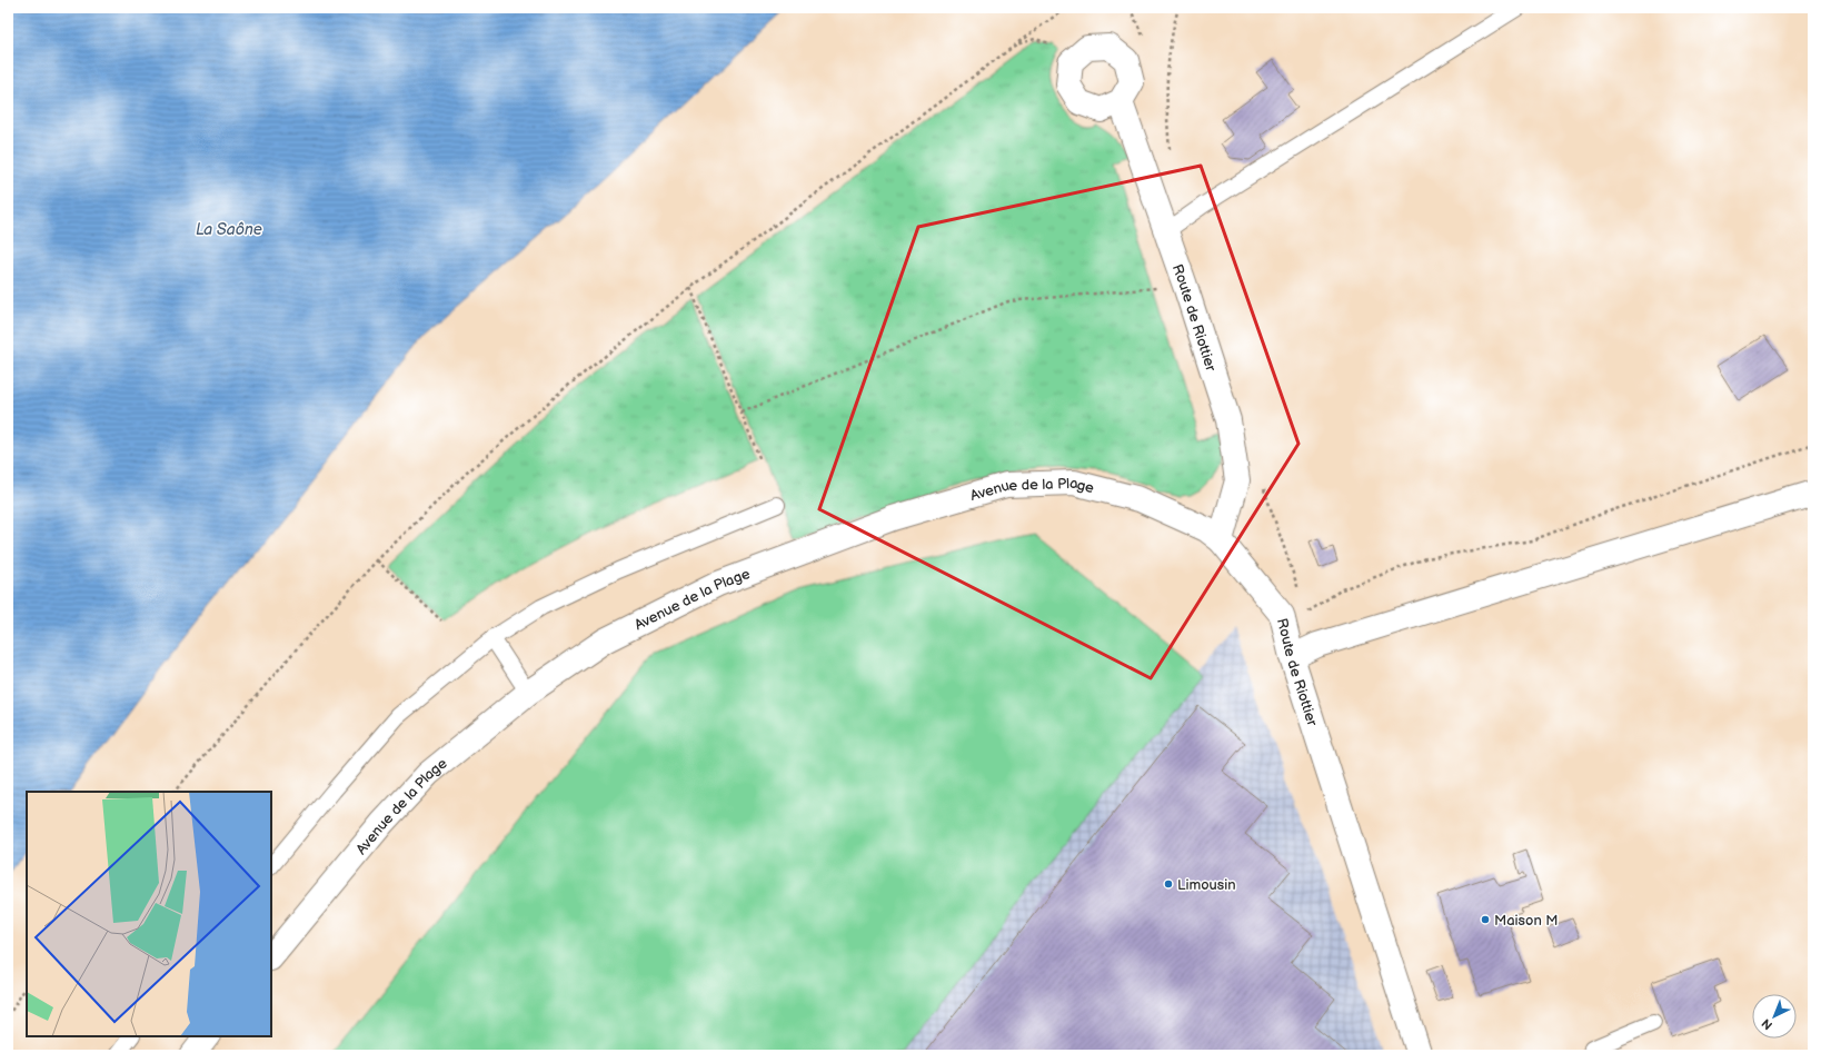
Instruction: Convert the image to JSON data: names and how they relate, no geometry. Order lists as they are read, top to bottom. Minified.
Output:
{"streets":{"street":["Route de Riottier","Avenue de la Plage"]},"crossings":[["Route de Riottier","Avenue de la Plage"]],"water":["La Saône"],"places":["Limousin","Maison M"],"north":"bottom left"}
